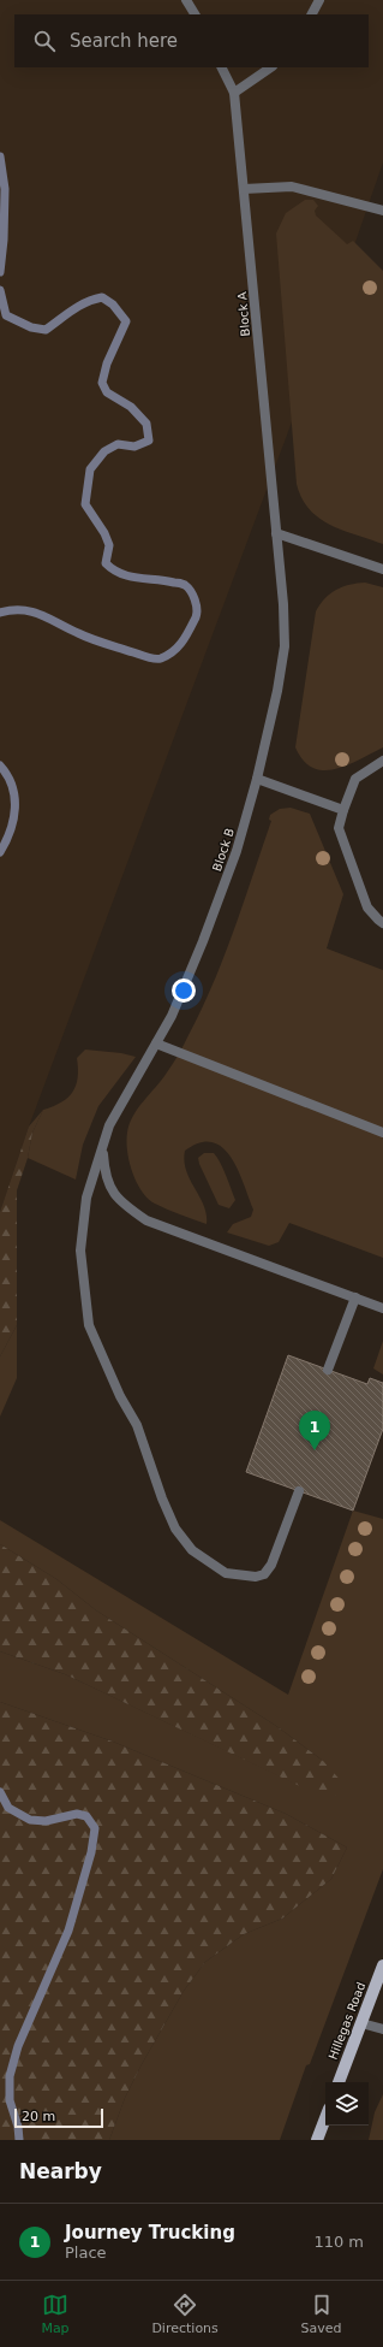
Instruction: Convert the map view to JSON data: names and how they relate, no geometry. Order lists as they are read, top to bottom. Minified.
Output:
{"streets":{"main road":["Hillegas Road"],"street":["Block A","Block B"]},"crossings":[["Block A","Block B"]],"scale_bar":"20 m","page":{"search":"Search here","pins":"1","scale":"20 m","heading":"Nearby","list":[{"mark":"1","name":"Journey Trucking","note":"Place","value":"110 m"}],"nav":["Map","Directions","Saved"]}}
